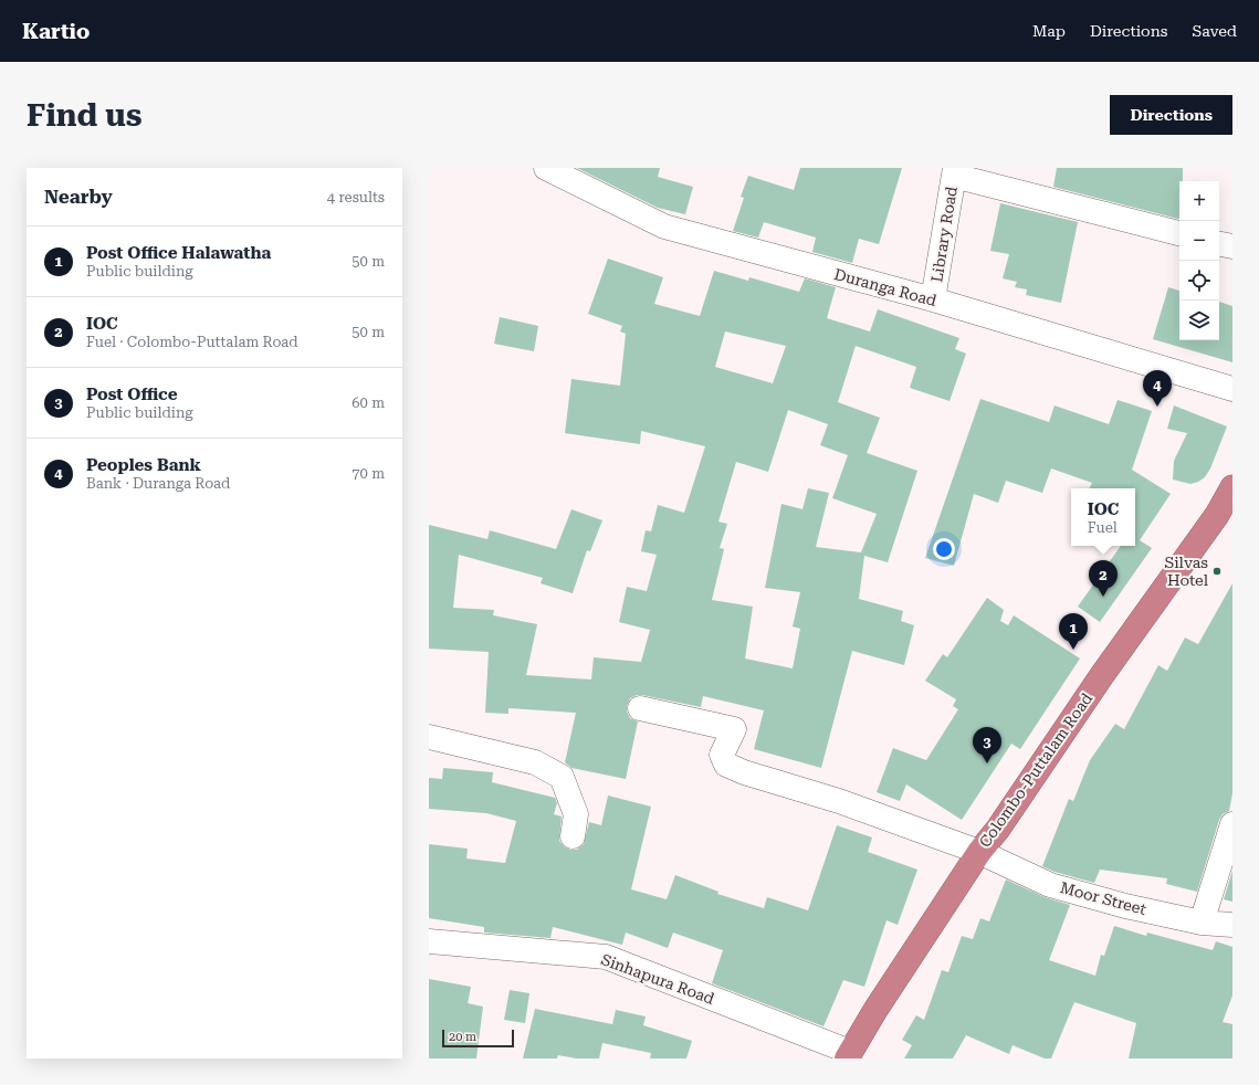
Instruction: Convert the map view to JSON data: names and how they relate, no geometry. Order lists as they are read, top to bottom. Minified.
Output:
{"streets":{"highway":["Colombo-Puttalam Road"],"street":["Library Road","Duranga Road","Moor Street","Sinhapura Road"]},"crossings":[["Library Road","Duranga Road"],["Colombo-Puttalam Road","Moor Street"],["Colombo-Puttalam Road","Sinhapura Road"]],"places":["Silvas Hotel"],"scale_bar":"20 m","page":{"header":"Kartio","nav":["Map","Directions","Saved"],"buttons":"Directions","title":"Find us","heading":["Nearby","4 results"],"map_buttons":["+","−"],"list":[{"mark":"1","name":"Post Office Halawatha","note":"Public building","value":"50 m"},{"mark":"2","name":"IOC","note":"Fuel · Colombo-Puttalam Road","value":"50 m"},{"mark":"3","name":"Post Office","note":"Public building","value":"60 m"},{"mark":"4","name":"Peoples Bank","note":"Bank · Duranga Road","value":"70 m"}],"pins":["4","2","1","3"],"popup":["IOC","Fuel"],"scale":"20 m"}}
